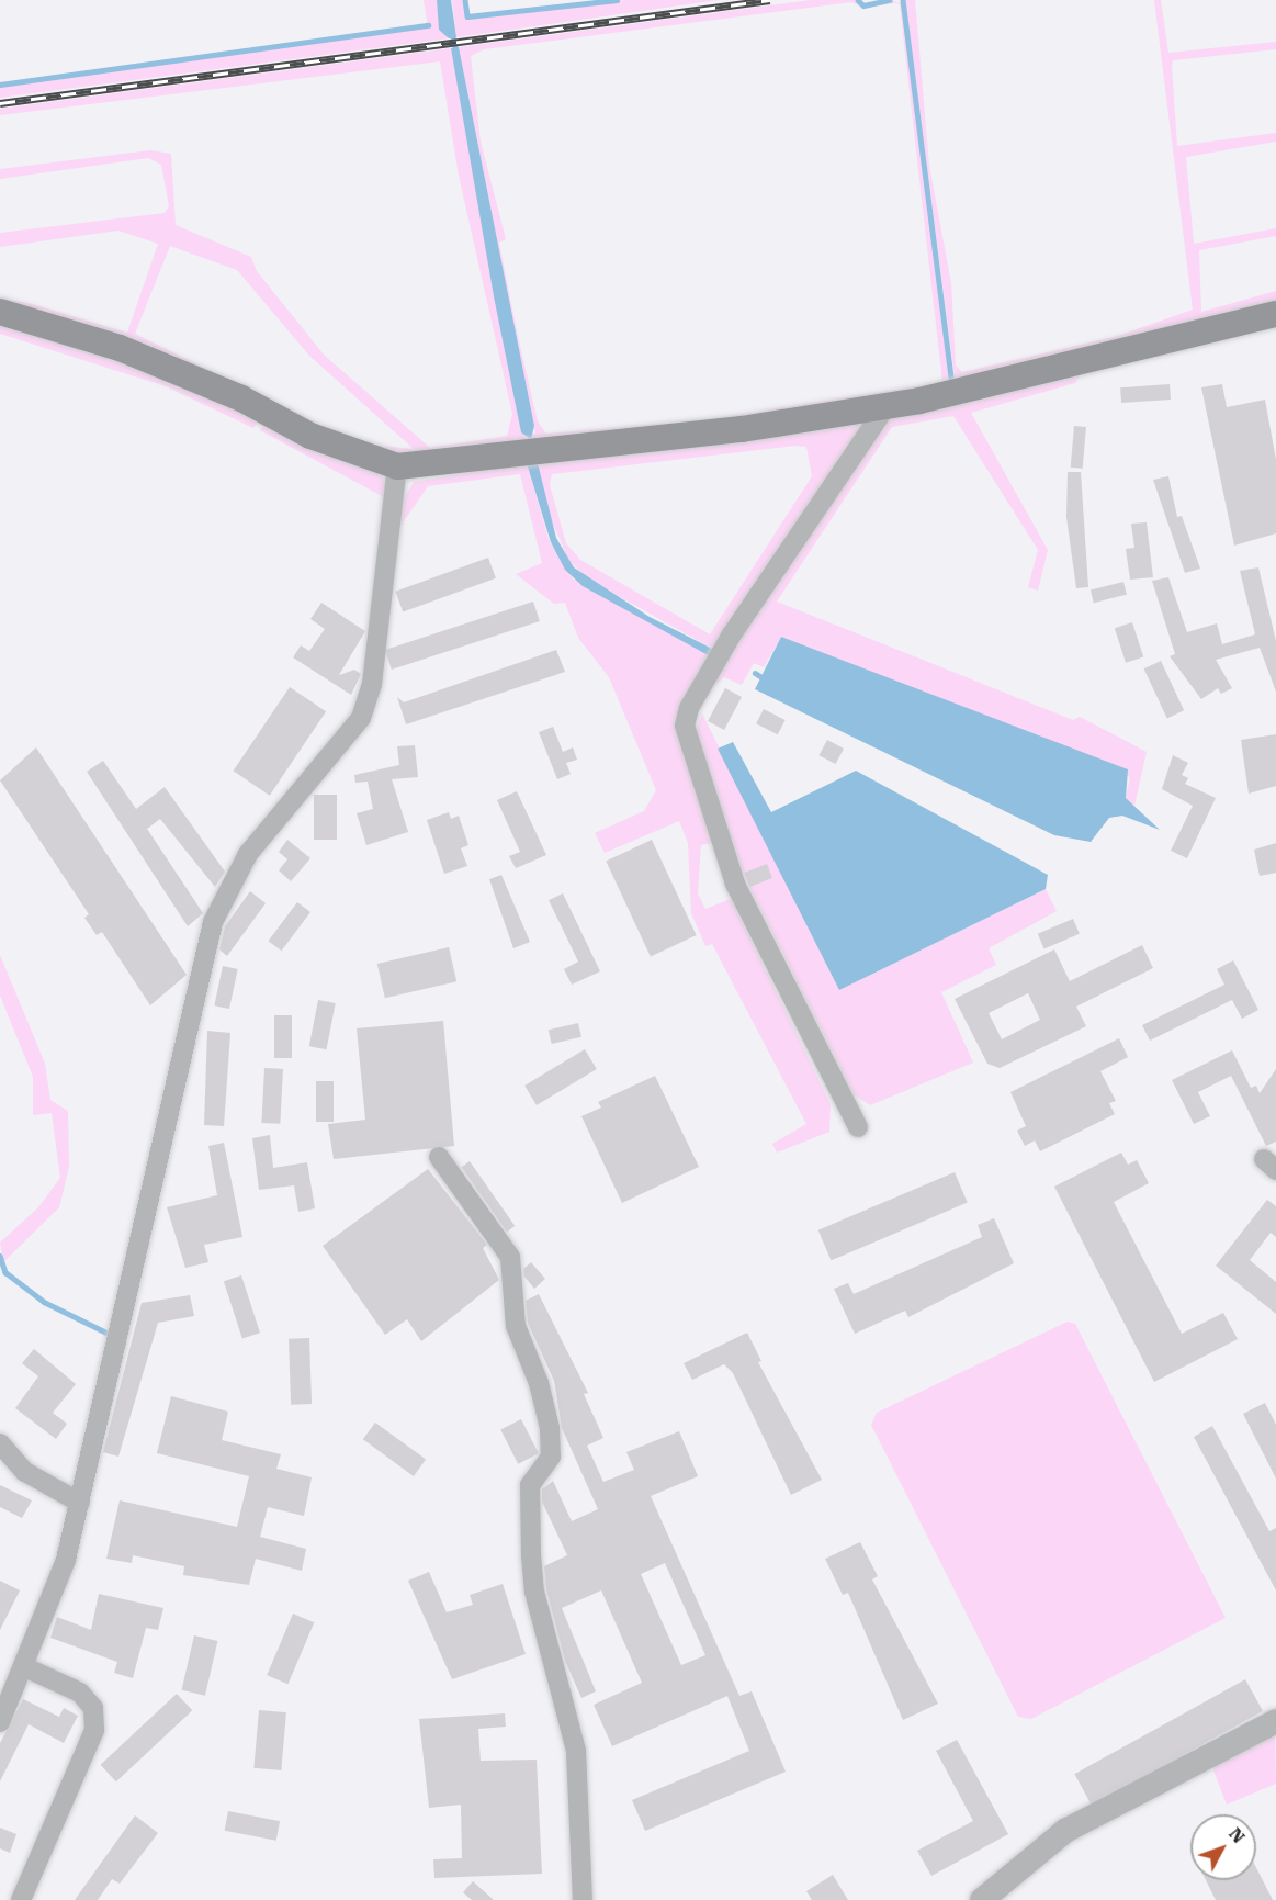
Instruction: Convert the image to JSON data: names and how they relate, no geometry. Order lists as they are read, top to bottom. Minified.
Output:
{"north":"top right"}
